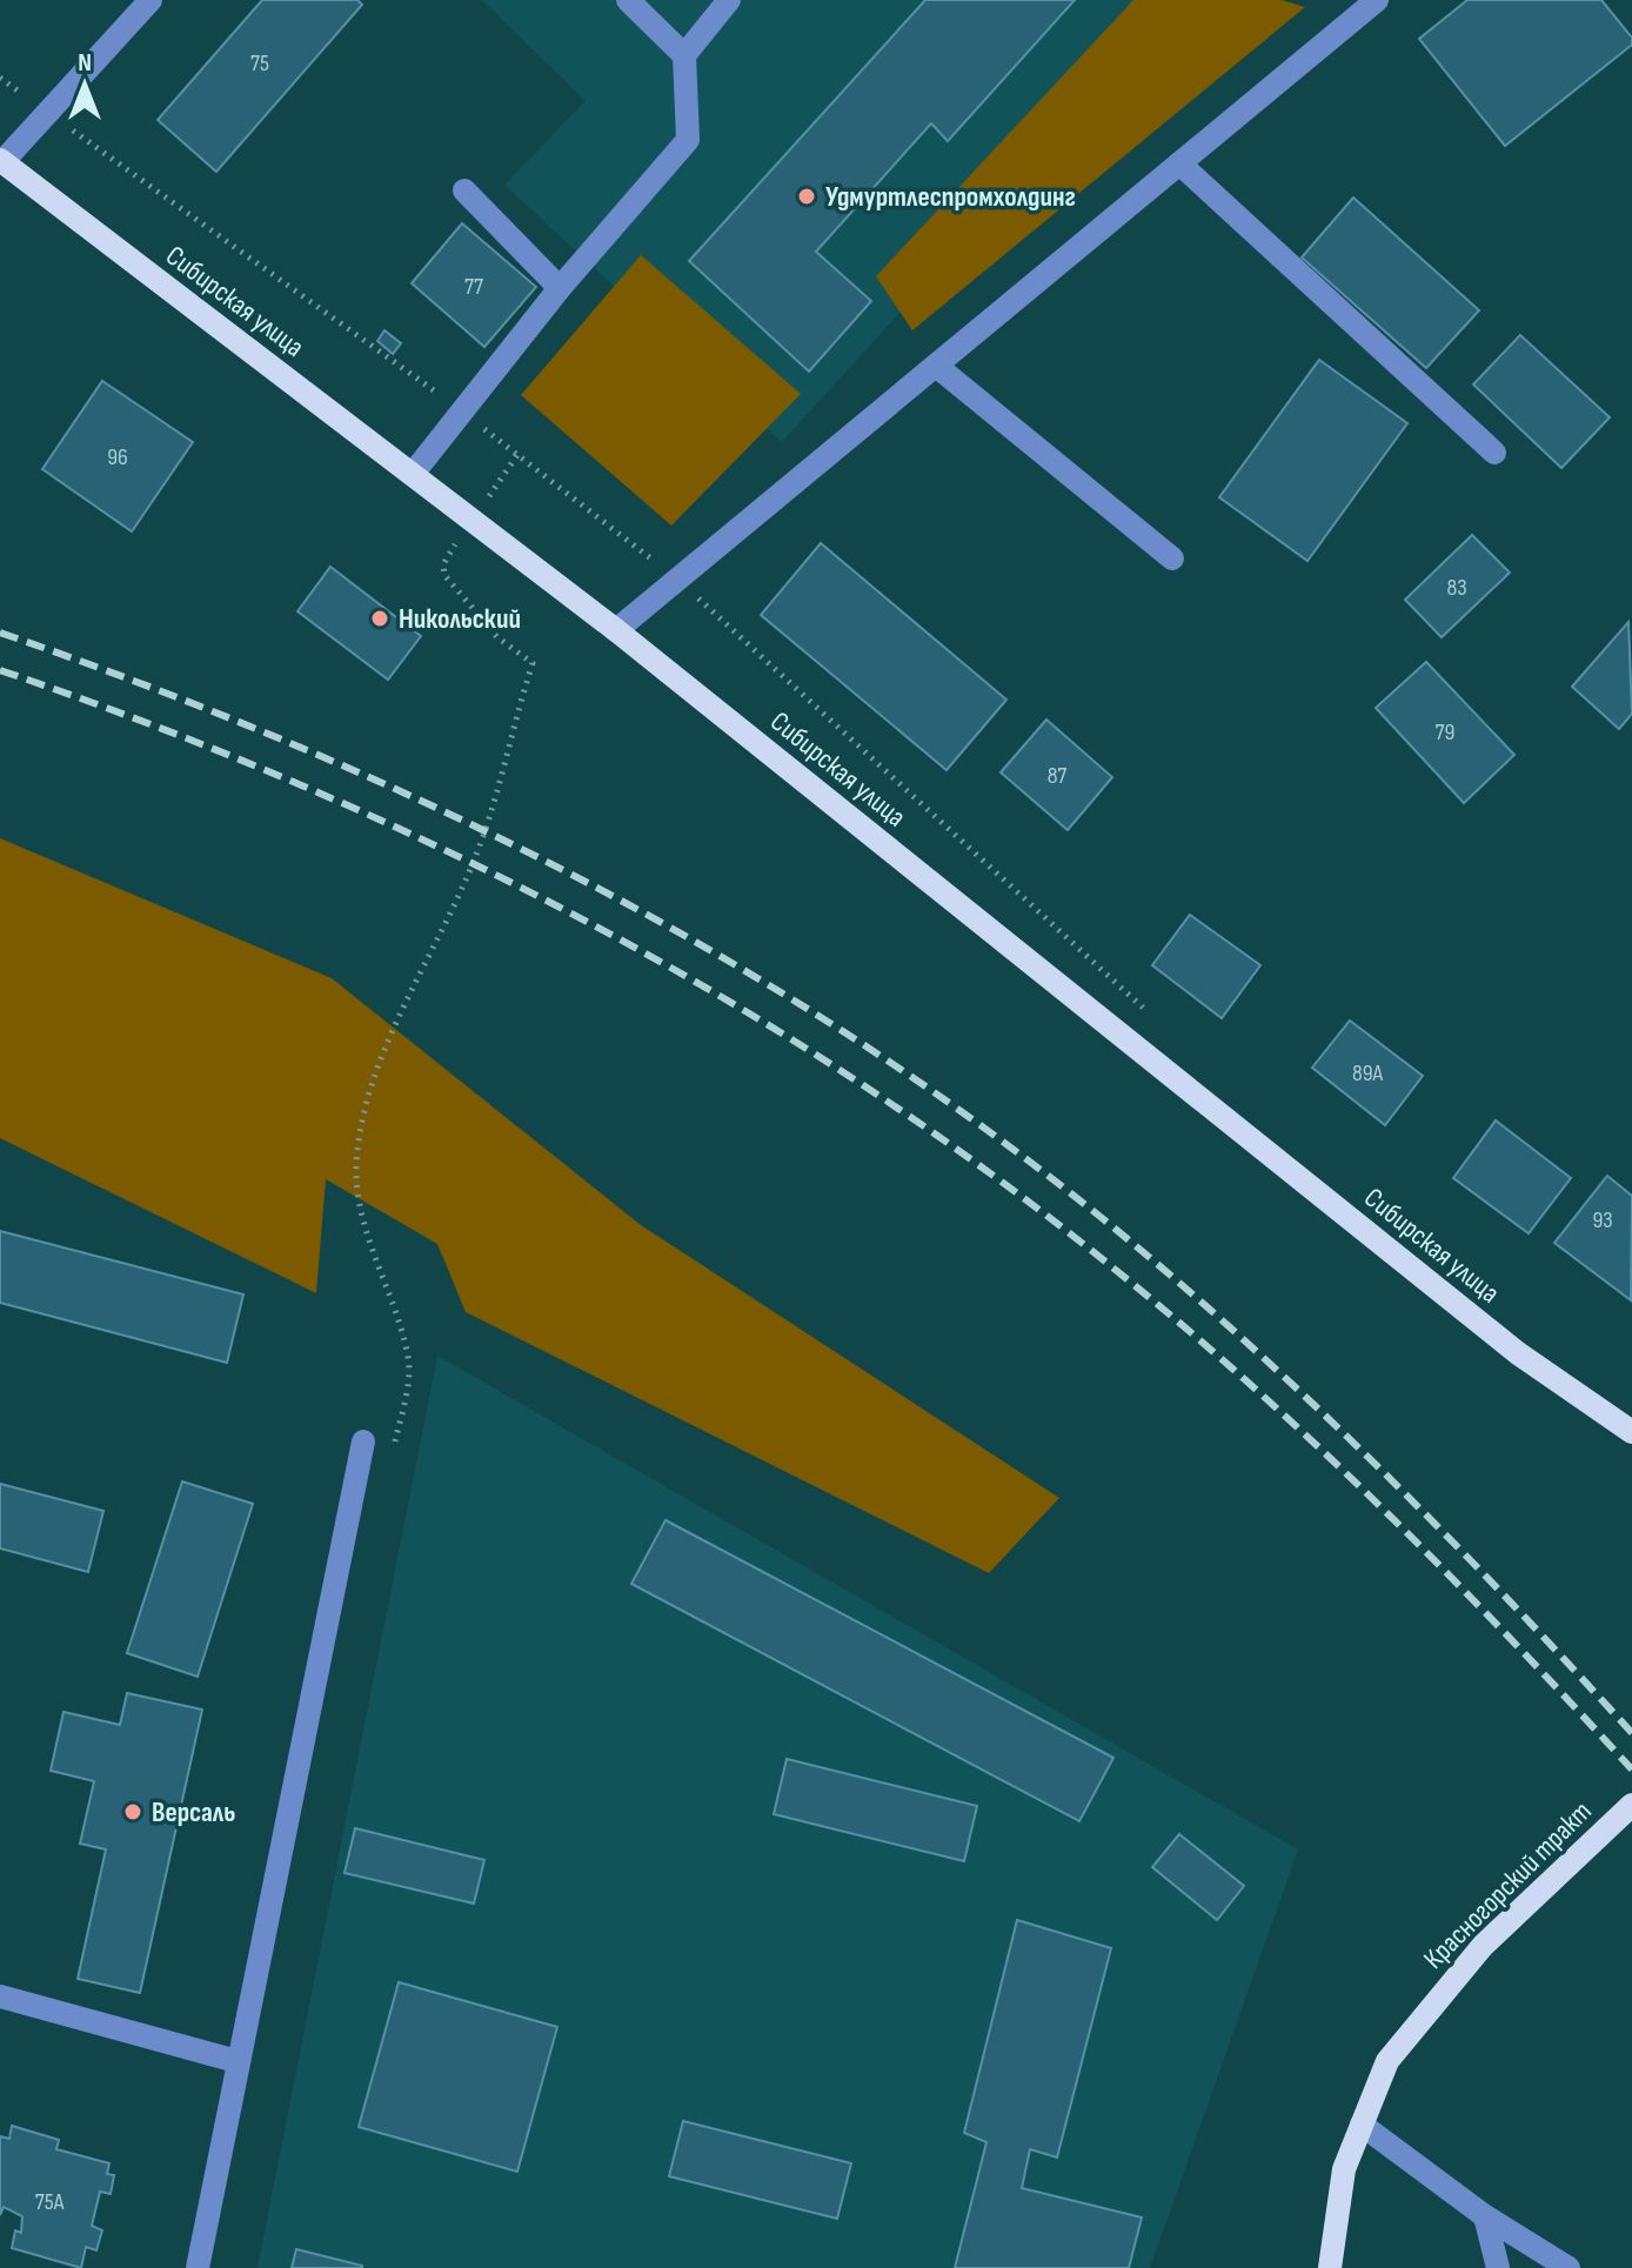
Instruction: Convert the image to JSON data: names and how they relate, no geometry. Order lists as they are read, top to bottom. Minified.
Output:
{"streets":{"main road":["Сибирская улица","Красногорский тракт"]},"places":["Удмуртлеспромхолдинг","Никольский","Версаль"],"house_numbers":["75","77","96","83","79","87","89А","93","75А"],"north":"top"}
